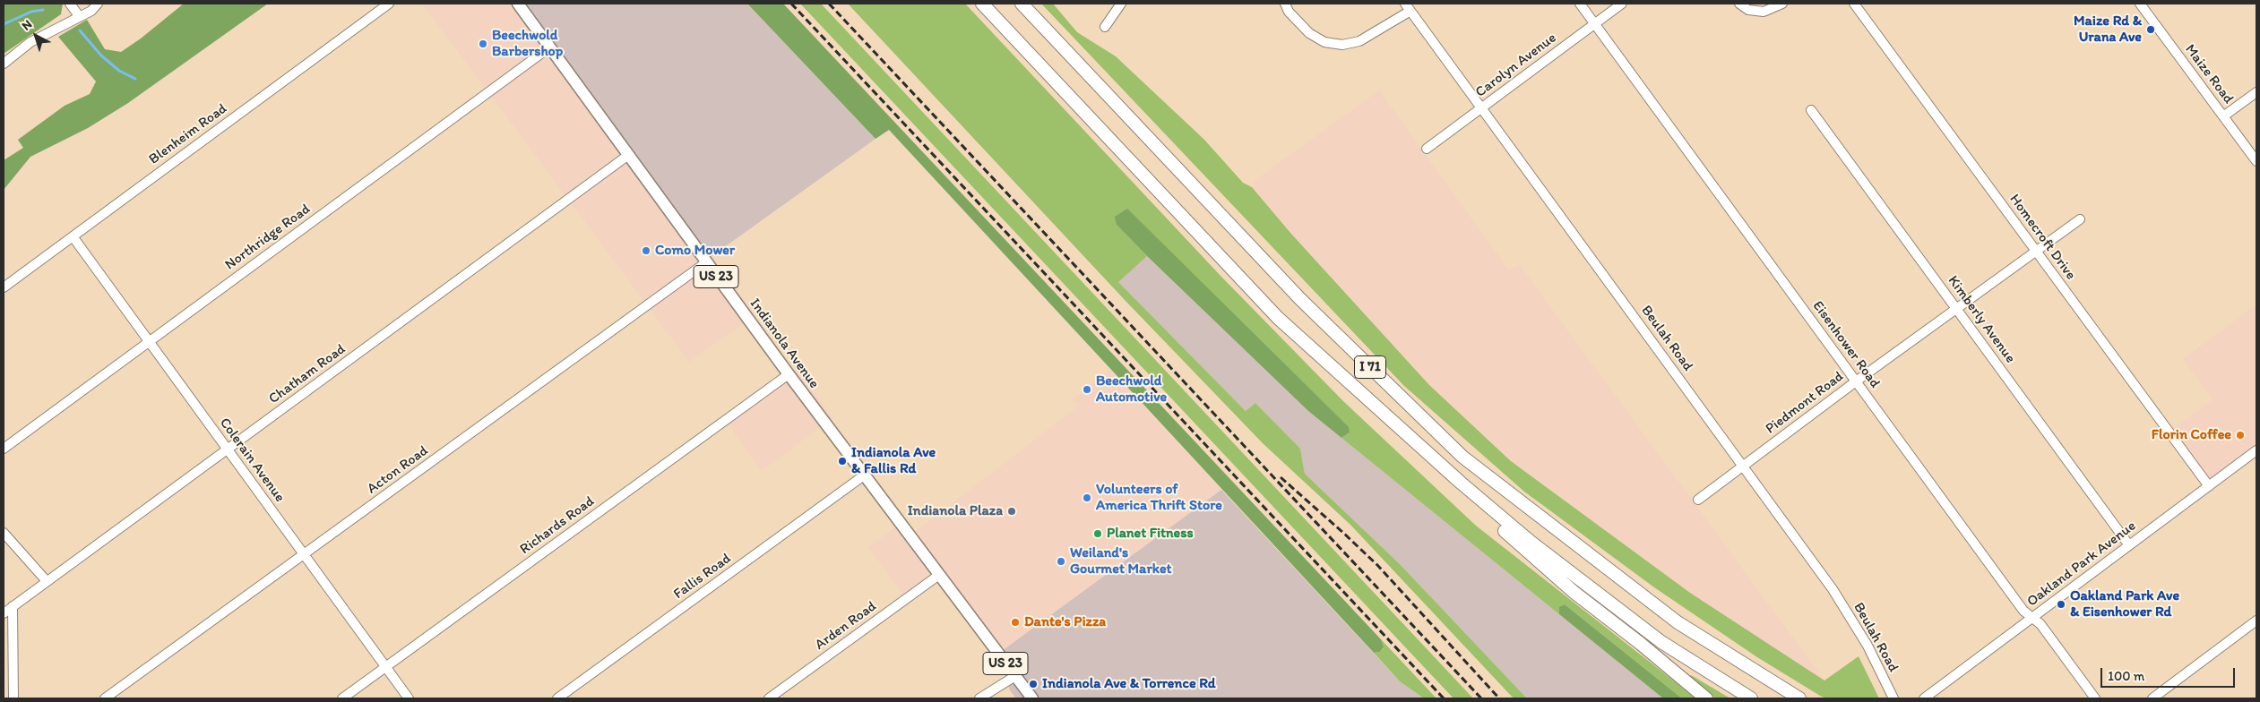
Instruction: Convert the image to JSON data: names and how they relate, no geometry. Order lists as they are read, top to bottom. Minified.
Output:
{"streets":{"highway":["I 71"],"main road":["US 23","Indianola Avenue"],"street":["Carolyn Avenue","Maize Road","Blenheim Road","Northridge Road","Homecroft Drive","Kimberly Avenue","Beulah Road","Eisenhower Road","Chatham Road","Piedmont Road","Colerain Avenue","Acton Road","Richards Road","Oakland Park Avenue","Fallis Road","Arden Road"]},"crossings":[["Carolyn Avenue","Beulah Road"],["Carolyn Avenue","Eisenhower Road"],["Blenheim Road","Colerain Avenue"],["Northridge Road","Indianola Avenue"],["Northridge Road","Colerain Avenue"],["Homecroft Drive","Piedmont Road"],["Homecroft Drive","Oakland Park Avenue"],["Kimberly Avenue","Piedmont Road"],["Kimberly Avenue","Oakland Park Avenue"],["Beulah Road","Piedmont Road"],["Indianola Avenue","Chatham Road"],["Indianola Avenue","Acton Road"],["Indianola Avenue","Richards Road"],["Indianola Avenue","Fallis Road"],["Indianola Avenue","Arden Road"],["Eisenhower Road","Piedmont Road"],["Eisenhower Road","Oakland Park Avenue"],["Chatham Road","Colerain Avenue"],["Colerain Avenue","Acton Road"],["Colerain Avenue","Richards Road"]],"places":["Maize Rd & Urana Ave","Beechwold Barbershop","Como Mower","Beechwold Automotive","Florin Coffee","Indianola Ave & Fallis Rd","Volunteers of America Thrift Store","Indianola Plaza","Planet Fitness","Weiland's Gourmet Market","Oakland Park Ave & Eisenhower Rd","Dante's Pizza","Indianola Ave & Torrence Rd"],"scale_bar":"100 m","north":"top left"}
